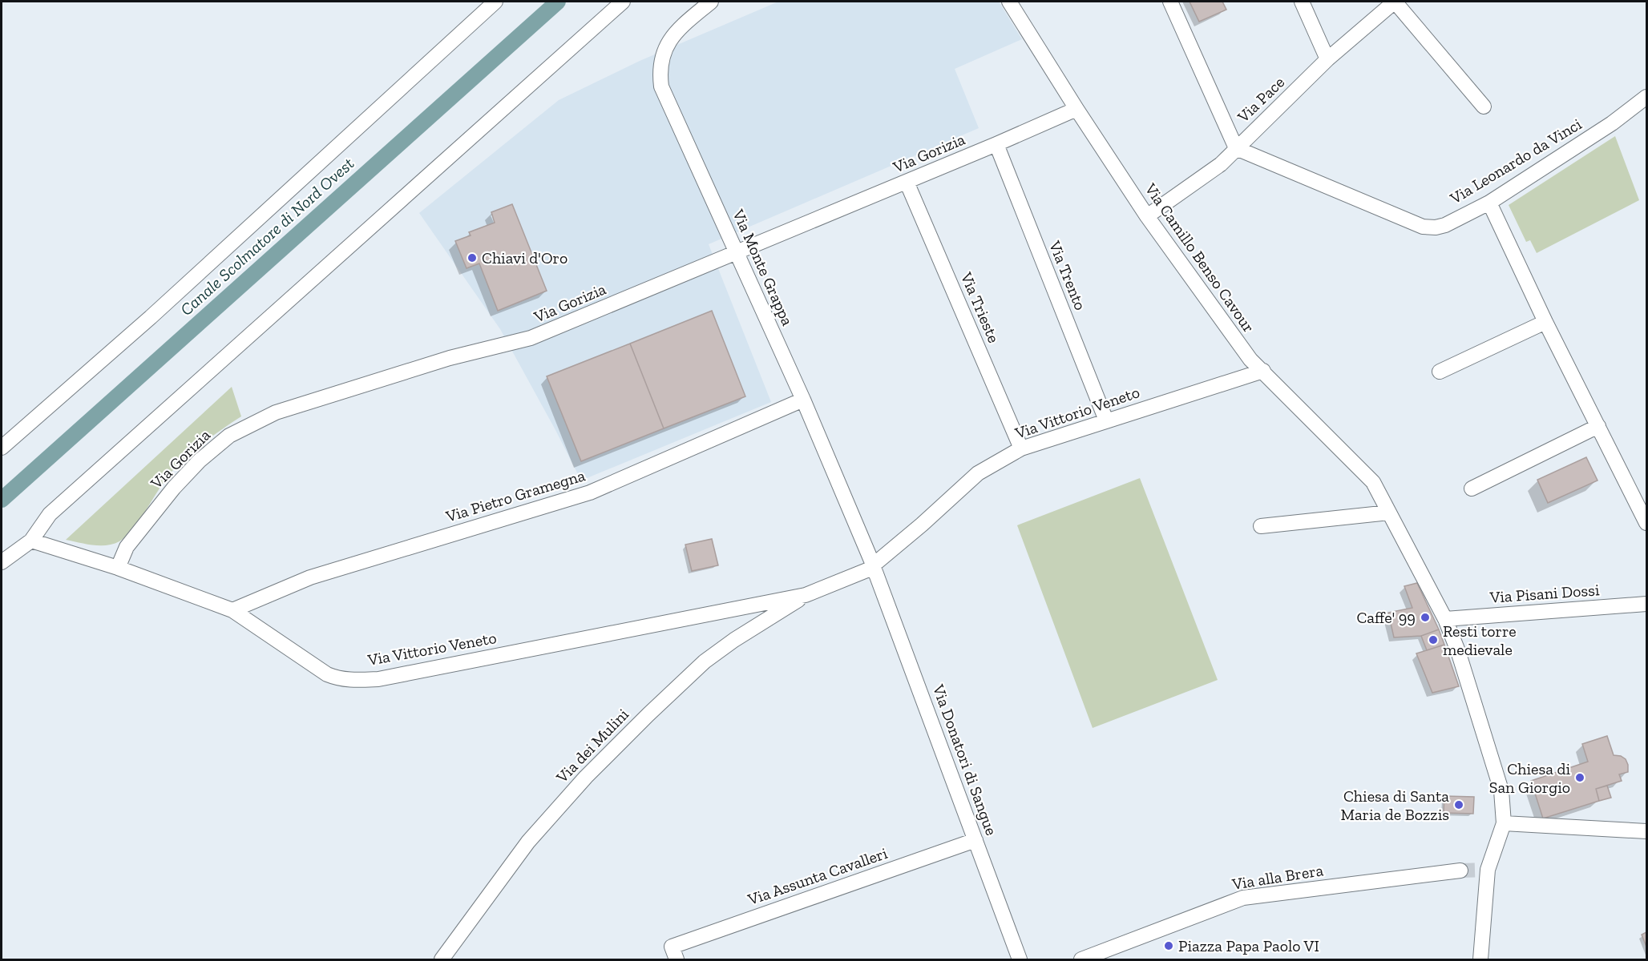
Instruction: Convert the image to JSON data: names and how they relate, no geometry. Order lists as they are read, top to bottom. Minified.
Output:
{"streets":{"street":["Via Pace","Via Gorizia","Via Leonardo da Vinci","Via Camillo Benso Cavour","Via Monte Grappa","Via Trento","Via Trieste","Via Vittorio Veneto","Via Pietro Gramegna","Via Pisani Dossi","Via dei Mulini","Via Donatori di Sangue","Via Assunta Cavalleri","Via alla Brera"]},"crossings":[["Via Pace","Via Leonardo da Vinci"],["Via Pace","Via Camillo Benso Cavour"],["Via Gorizia","Via Camillo Benso Cavour"],["Via Gorizia","Via Monte Grappa"],["Via Gorizia","Via Trento"],["Via Gorizia","Via Trieste"],["Via Gorizia","Via Vittorio Veneto"],["Via Camillo Benso Cavour","Via Vittorio Veneto"],["Via Camillo Benso Cavour","Via Pisani Dossi"],["Via Monte Grappa","Via Vittorio Veneto"],["Via Monte Grappa","Via Pietro Gramegna"],["Via Monte Grappa","Via Donatori di Sangue"],["Via Trento","Via Vittorio Veneto"],["Via Trieste","Via Vittorio Veneto"],["Via Vittorio Veneto","Via Pietro Gramegna"],["Via Vittorio Veneto","Via dei Mulini"],["Via Vittorio Veneto","Via Donatori di Sangue"],["Via Donatori di Sangue","Via Assunta Cavalleri"]],"water":["Canale Scolmatore di Nord Ovest"],"places":["Chiavi d'Oro","Caffe' 99","Resti torre medievale","Chiesa di San Giorgio","Chiesa di Santa Maria de Bozzis","Piazza Papa Paolo VI"]}
